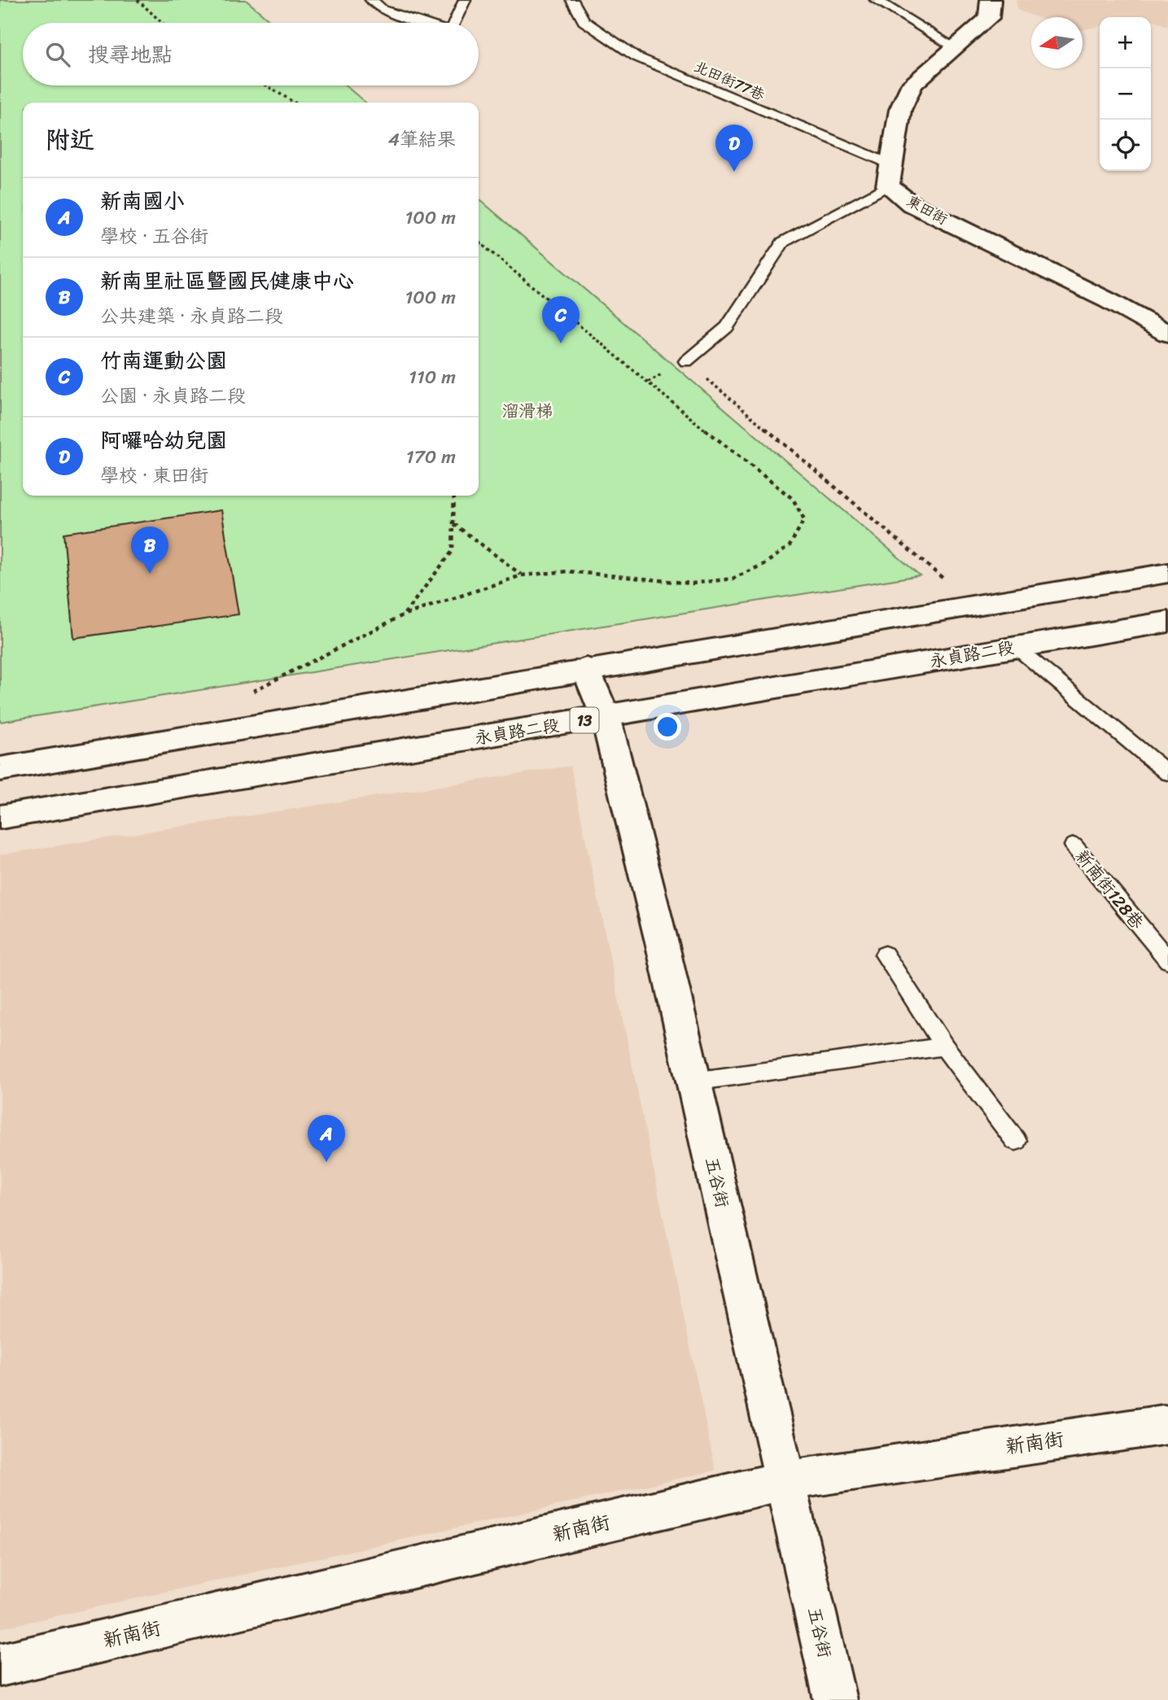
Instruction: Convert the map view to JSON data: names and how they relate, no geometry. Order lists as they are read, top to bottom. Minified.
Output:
{"streets":{"street":["東田街","永貞路二段","13","五谷街","新南街"],"lane":["北田街77巷","新南街128巷"]},"crossings":[["北田街77巷","東田街"],["永貞路二段","五谷街"],["五谷街","新南街"]],"parks":["溜滑梯"],"north":"left","page":{"map_buttons":["+","−"],"search":"搜尋地點","heading":["附近","4筆結果"],"pins":["D","C","B","A"],"list":[{"mark":"A","name":"新南國小","note":"學校 · 五谷街","value":"100 m"},{"mark":"B","name":"新南里社區暨國民健康中心","note":"公共建築 · 永貞路二段","value":"100 m"},{"mark":"C","name":"竹南運動公園","note":"公園 · 永貞路二段","value":"110 m"},{"mark":"D","name":"阿囉哈幼兒園","note":"學校 · 東田街","value":"170 m"}]}}
